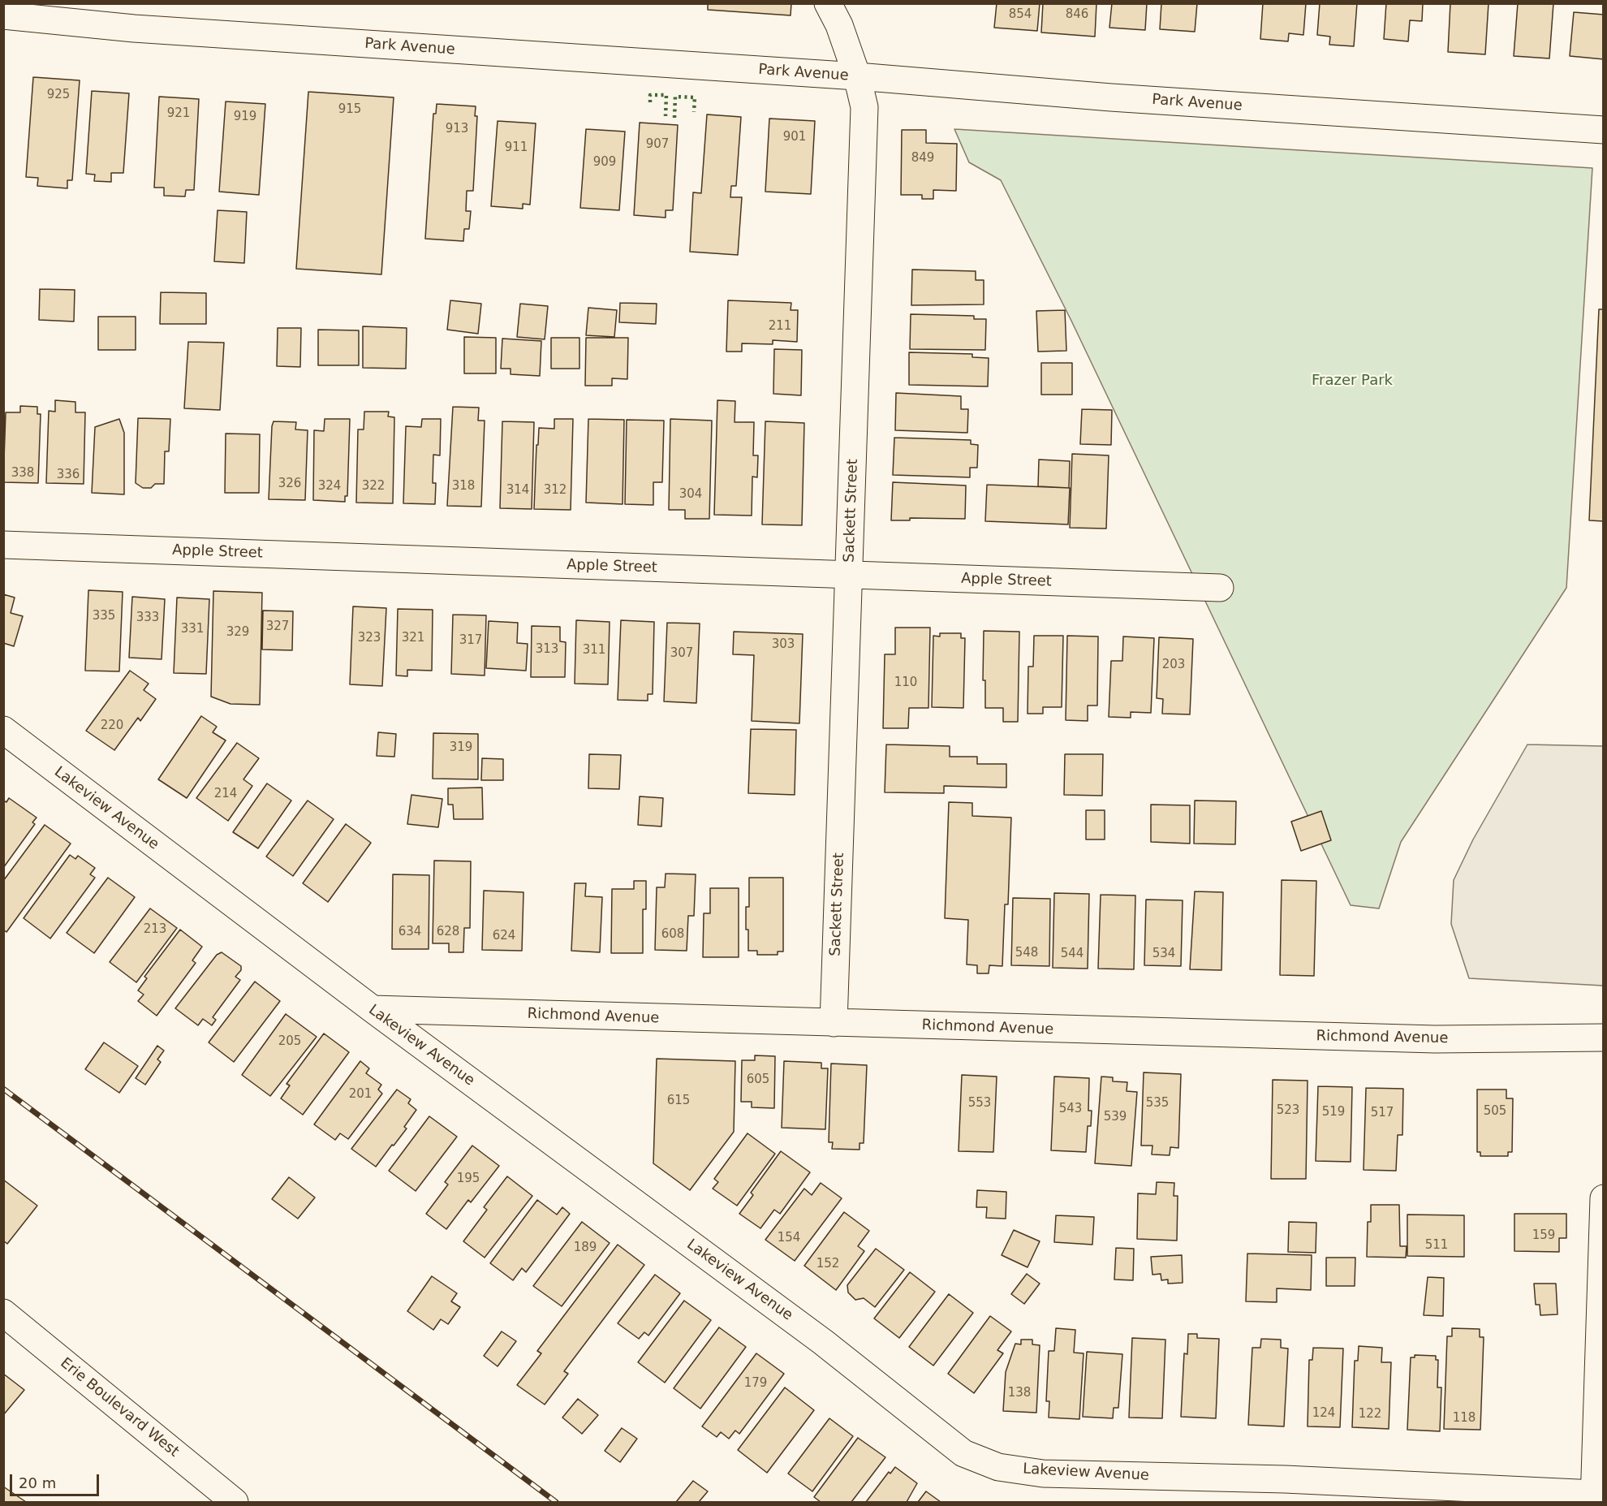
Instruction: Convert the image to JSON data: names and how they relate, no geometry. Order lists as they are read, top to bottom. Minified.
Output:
{"streets":{"street":["Park Avenue","Sackett Street","Apple Street","Lakeview Avenue","Richmond Avenue","Erie Boulevard West"]},"crossings":[["Park Avenue","Sackett Street"],["Sackett Street","Apple Street"],["Sackett Street","Richmond Avenue"],["Lakeview Avenue","Richmond Avenue"]],"parks":["Frazer Park"],"house_numbers":["854","846","925","915","921","919","913","901","907","911","849","909","211","338","336","326","324","322","318","314","312","304","335","333","327","331","329","323","321","317","303","313","311","307","203","110","220","319","214","213","634","628","608","624","548","544","534","205","605","201","615","553","535","543","523","505","519","517","539","195","159","154","511","189","152","179","138","124","122","118"],"scale_bar":"20 m"}
